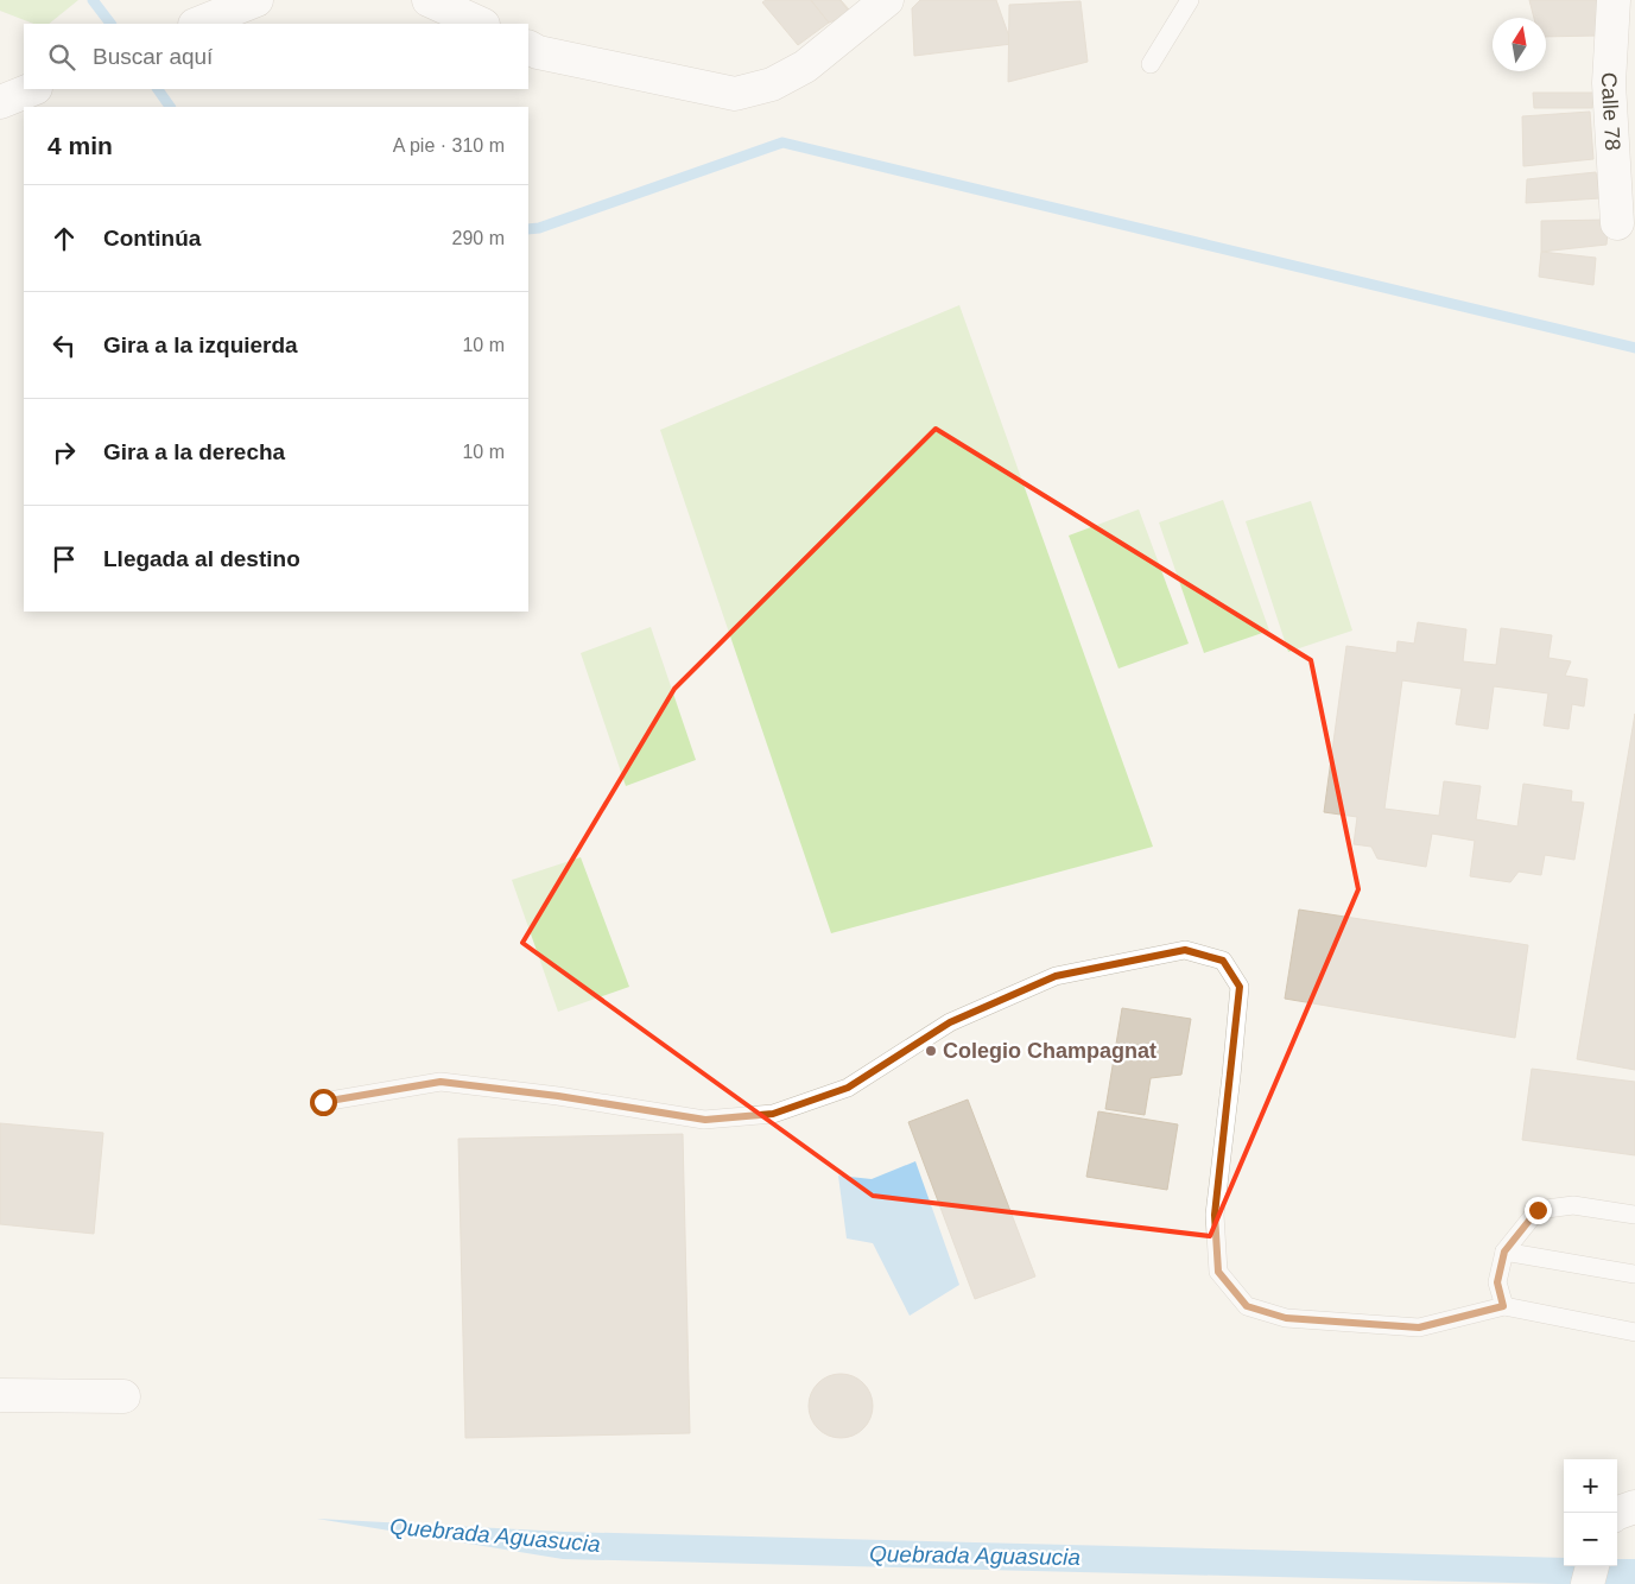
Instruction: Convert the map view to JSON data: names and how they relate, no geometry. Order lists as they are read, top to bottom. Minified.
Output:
{"streets":{"street":["Calle 78"]},"water":["Quebrada Aguasucia"],"places":["Colegio Champagnat"],"north":"top","page":{"search":"Buscar aquí","heading":["4 min","A pie · 310 m"],"list":[["Continúa","290 m"],["Gira a la izquierda","10 m"],["Gira a la derecha","10 m"],"Llegada al destino"],"map_buttons":["+","−"]}}
